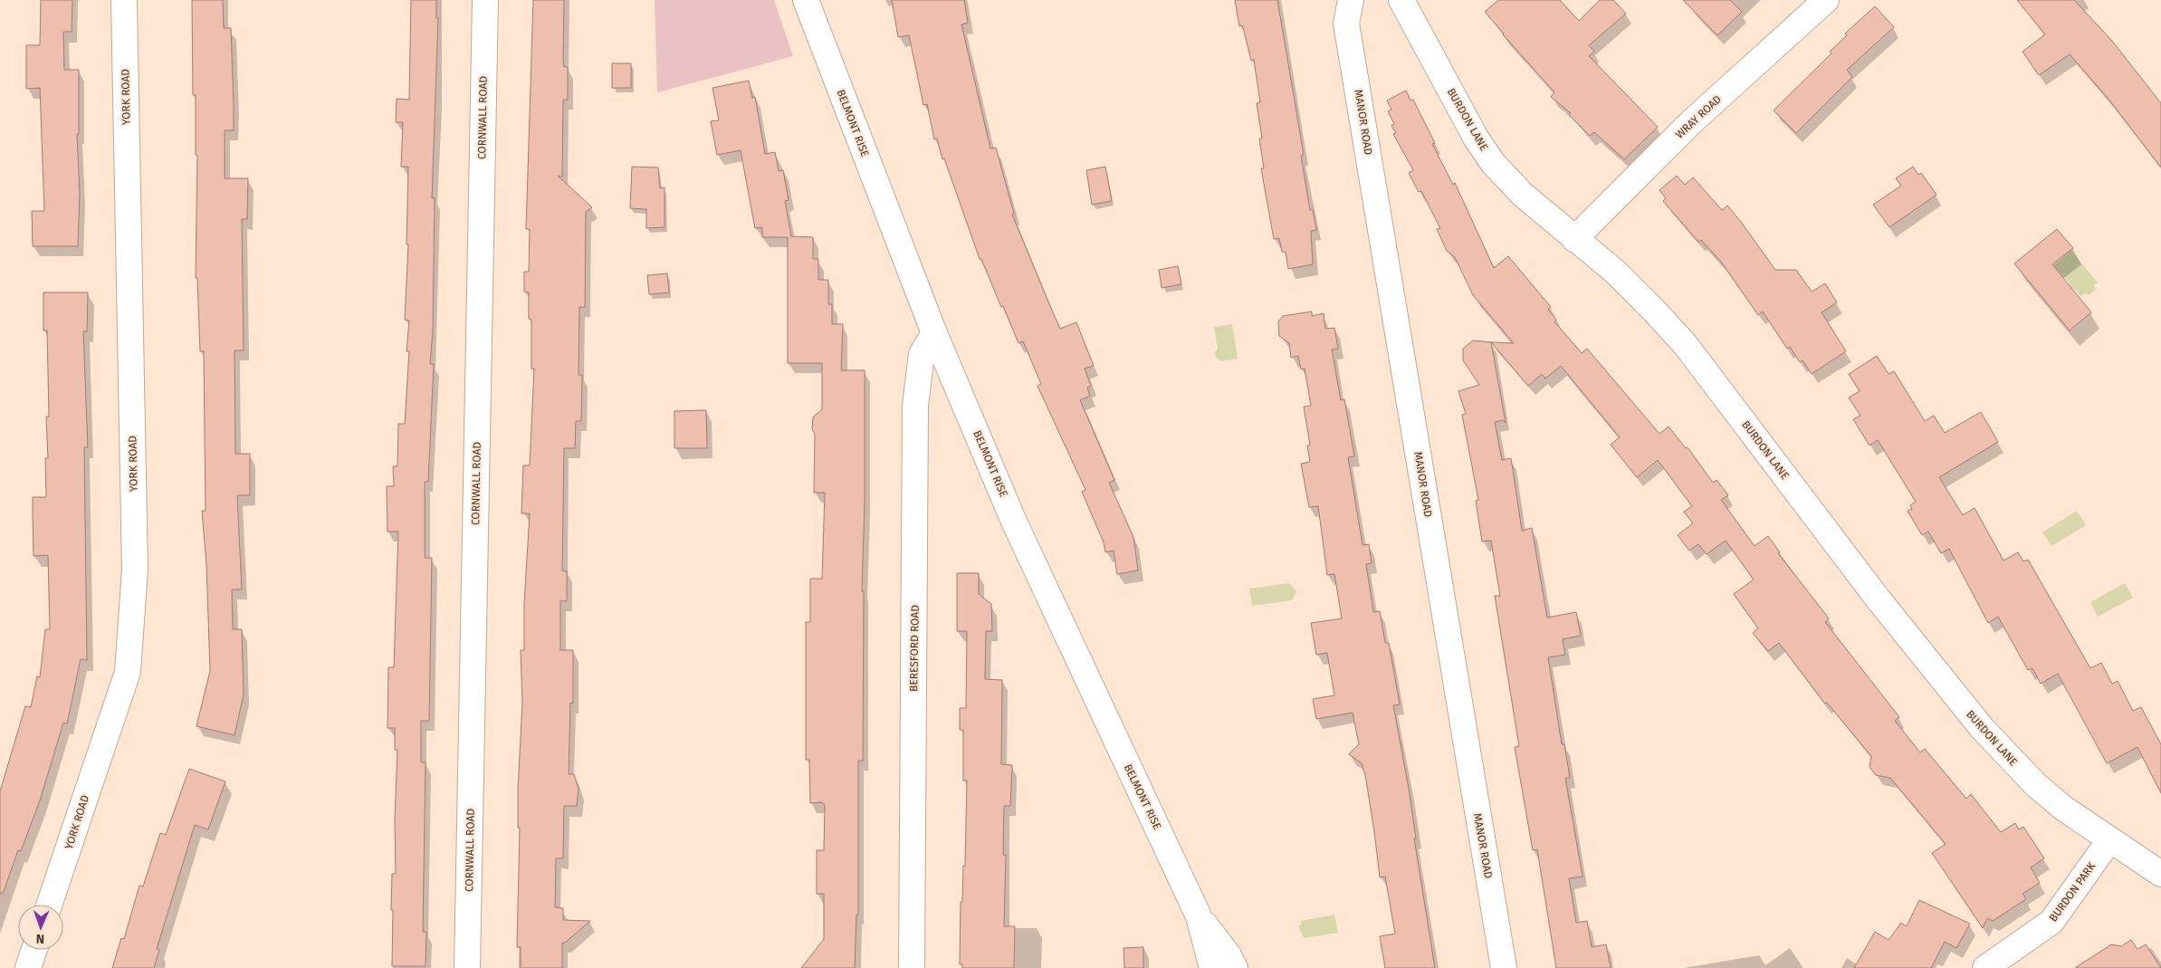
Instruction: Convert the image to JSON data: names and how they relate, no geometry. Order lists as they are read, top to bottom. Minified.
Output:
{"streets":{"main road":["YORK ROAD","WRAY ROAD","CORNWALL ROAD","BURDON LANE","MANOR ROAD","BELMONT RISE","BERESFORD ROAD","BURDON PARK"]},"crossings":[["WRAY ROAD","BURDON LANE"],["BURDON LANE","BURDON PARK"],["BELMONT RISE","BERESFORD ROAD"]],"north":"bottom"}
